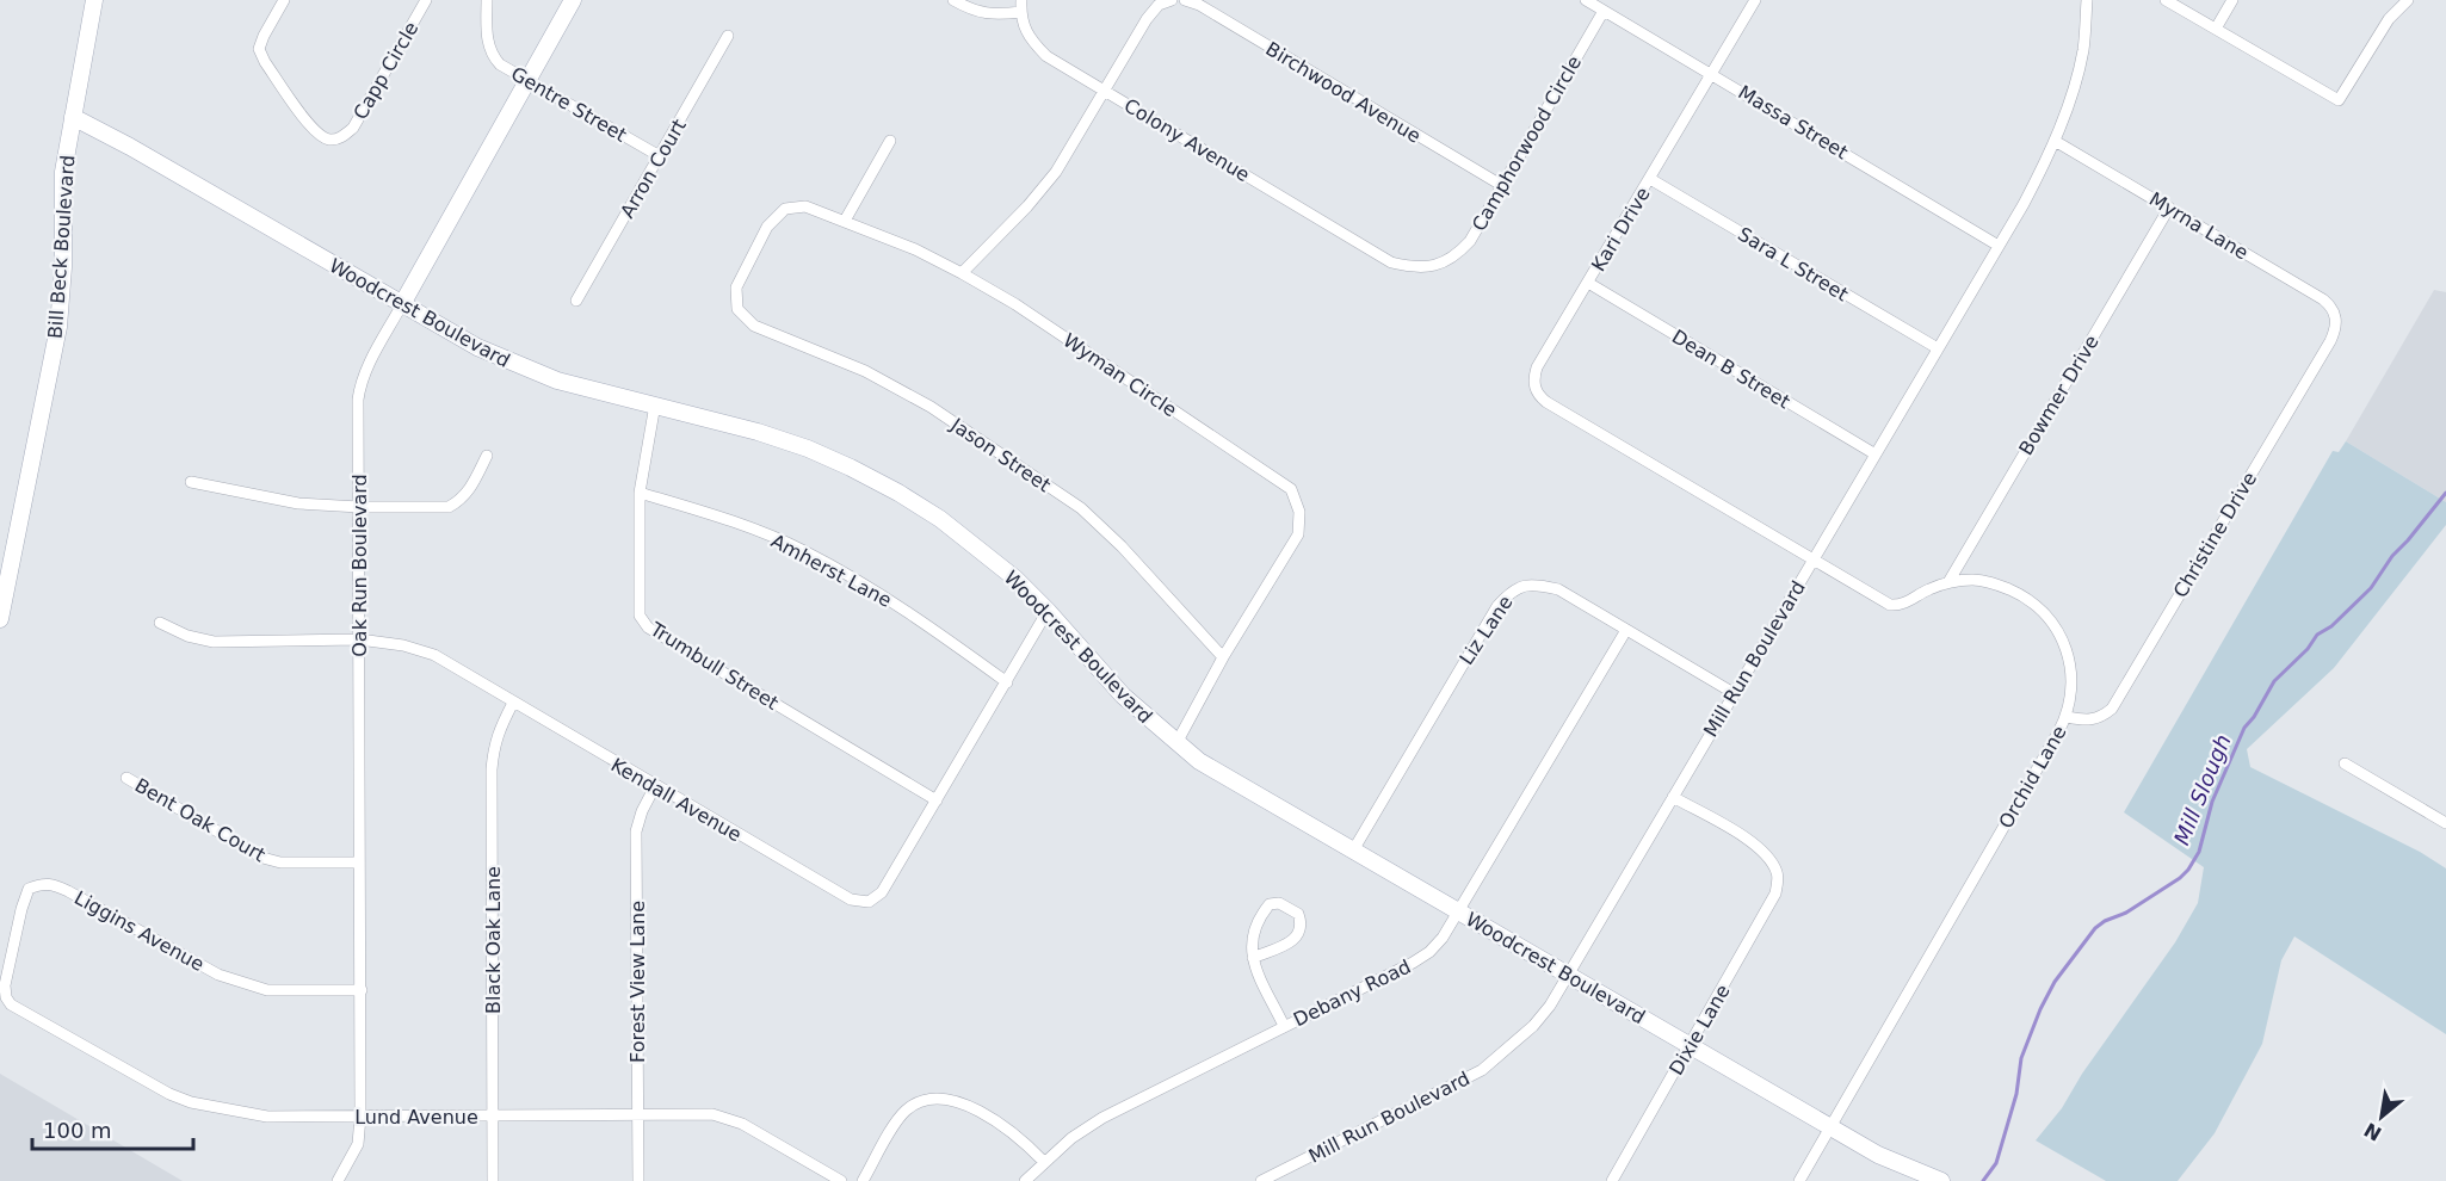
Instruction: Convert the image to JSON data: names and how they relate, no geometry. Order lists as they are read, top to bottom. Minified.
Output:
{"streets":{"street":["Capp Circle","Birchwood Avenue","Gentre Street","Massa Street","Colony Avenue","Camphorwood Circle","Arron Court","Myrna Lane","Kari Drive","Bill Beck Boulevard","Sara L Street","Woodcrest Boulevard","Dean B Street","Wyman Circle","Bowmer Drive","Jason Street","Christine Drive","Oak Run Boulevard","Amherst Lane","Liz Lane","Mill Run Boulevard","Trumbull Street","Orchid Lane","Kendall Avenue","Bent Oak Court","Liggins Avenue","Black Oak Lane","Forest View Lane","Debany Road","Dixie Lane","Lund Avenue"]},"crossings":[["Birchwood Avenue","Camphorwood Circle"],["Gentre Street","Arron Court"],["Gentre Street","Oak Run Boulevard"],["Massa Street","Camphorwood Circle"],["Massa Street","Kari Drive"],["Massa Street","Mill Run Boulevard"],["Colony Avenue","Camphorwood Circle"],["Myrna Lane","Bowmer Drive"],["Myrna Lane","Christine Drive"],["Myrna Lane","Mill Run Boulevard"],["Kari Drive","Sara L Street"],["Kari Drive","Dean B Street"],["Kari Drive","Orchid Lane"],["Bill Beck Boulevard","Woodcrest Boulevard"],["Sara L Street","Mill Run Boulevard"],["Woodcrest Boulevard","Wyman Circle"],["Woodcrest Boulevard","Oak Run Boulevard"],["Woodcrest Boulevard","Liz Lane"],["Woodcrest Boulevard","Mill Run Boulevard"],["Woodcrest Boulevard","Trumbull Street"],["Woodcrest Boulevard","Orchid Lane"],["Woodcrest Boulevard","Kendall Avenue"],["Woodcrest Boulevard","Debany Road"],["Woodcrest Boulevard","Dixie Lane"],["Dean B Street","Mill Run Boulevard"],["Wyman Circle","Jason Street"],["Bowmer Drive","Orchid Lane"],["Christine Drive","Orchid Lane"],["Oak Run Boulevard","Kendall Avenue"],["Oak Run Boulevard","Bent Oak Court"],["Oak Run Boulevard","Liggins Avenue"],["Oak Run Boulevard","Lund Avenue"],["Amherst Lane","Trumbull Street"],["Amherst Lane","Kendall Avenue"],["Liz Lane","Mill Run Boulevard"],["Liz Lane","Debany Road"],["Mill Run Boulevard","Orchid Lane"],["Mill Run Boulevard","Dixie Lane"],["Trumbull Street","Kendall Avenue"],["Kendall Avenue","Black Oak Lane"],["Kendall Avenue","Forest View Lane"],["Liggins Avenue","Lund Avenue"],["Black Oak Lane","Lund Avenue"],["Forest View Lane","Lund Avenue"]],"water":["Mill Slough"],"scale_bar":"100 m","north":"bottom left"}
